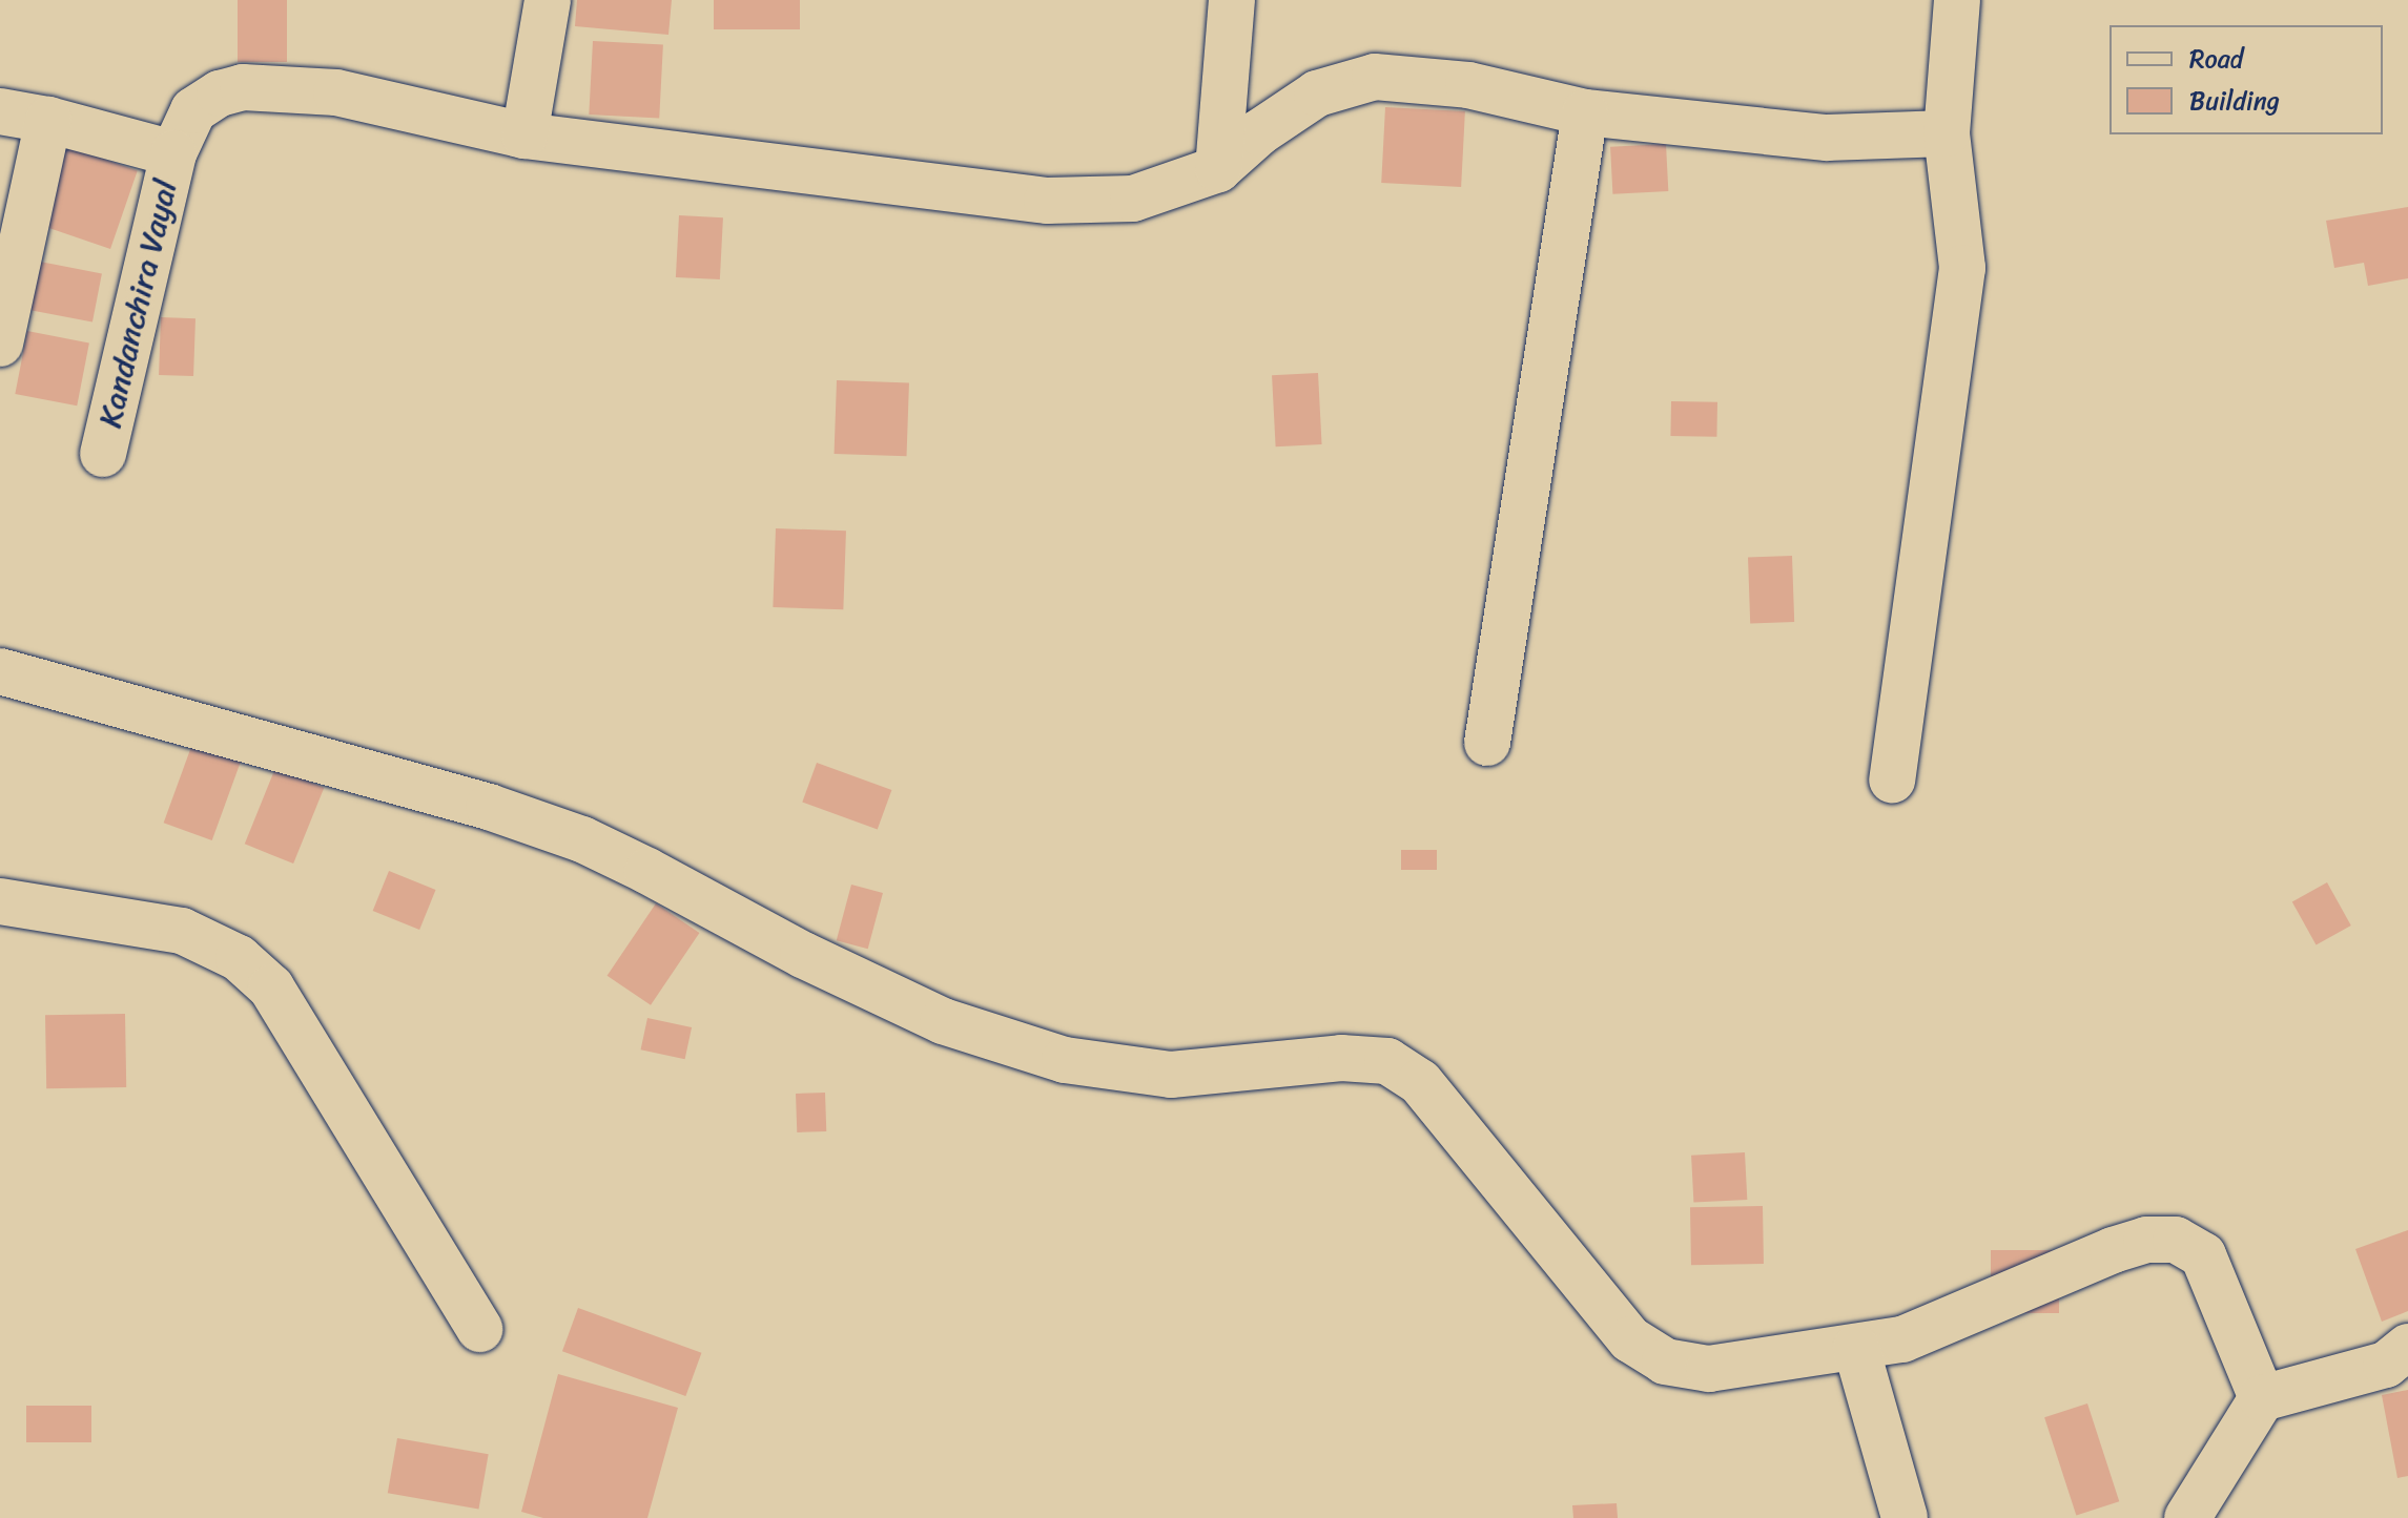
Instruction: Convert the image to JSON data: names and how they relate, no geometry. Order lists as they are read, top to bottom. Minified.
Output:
{"streets":{"street":["Kandanchira Vayal"]},"legend":["Road","Building"]}
